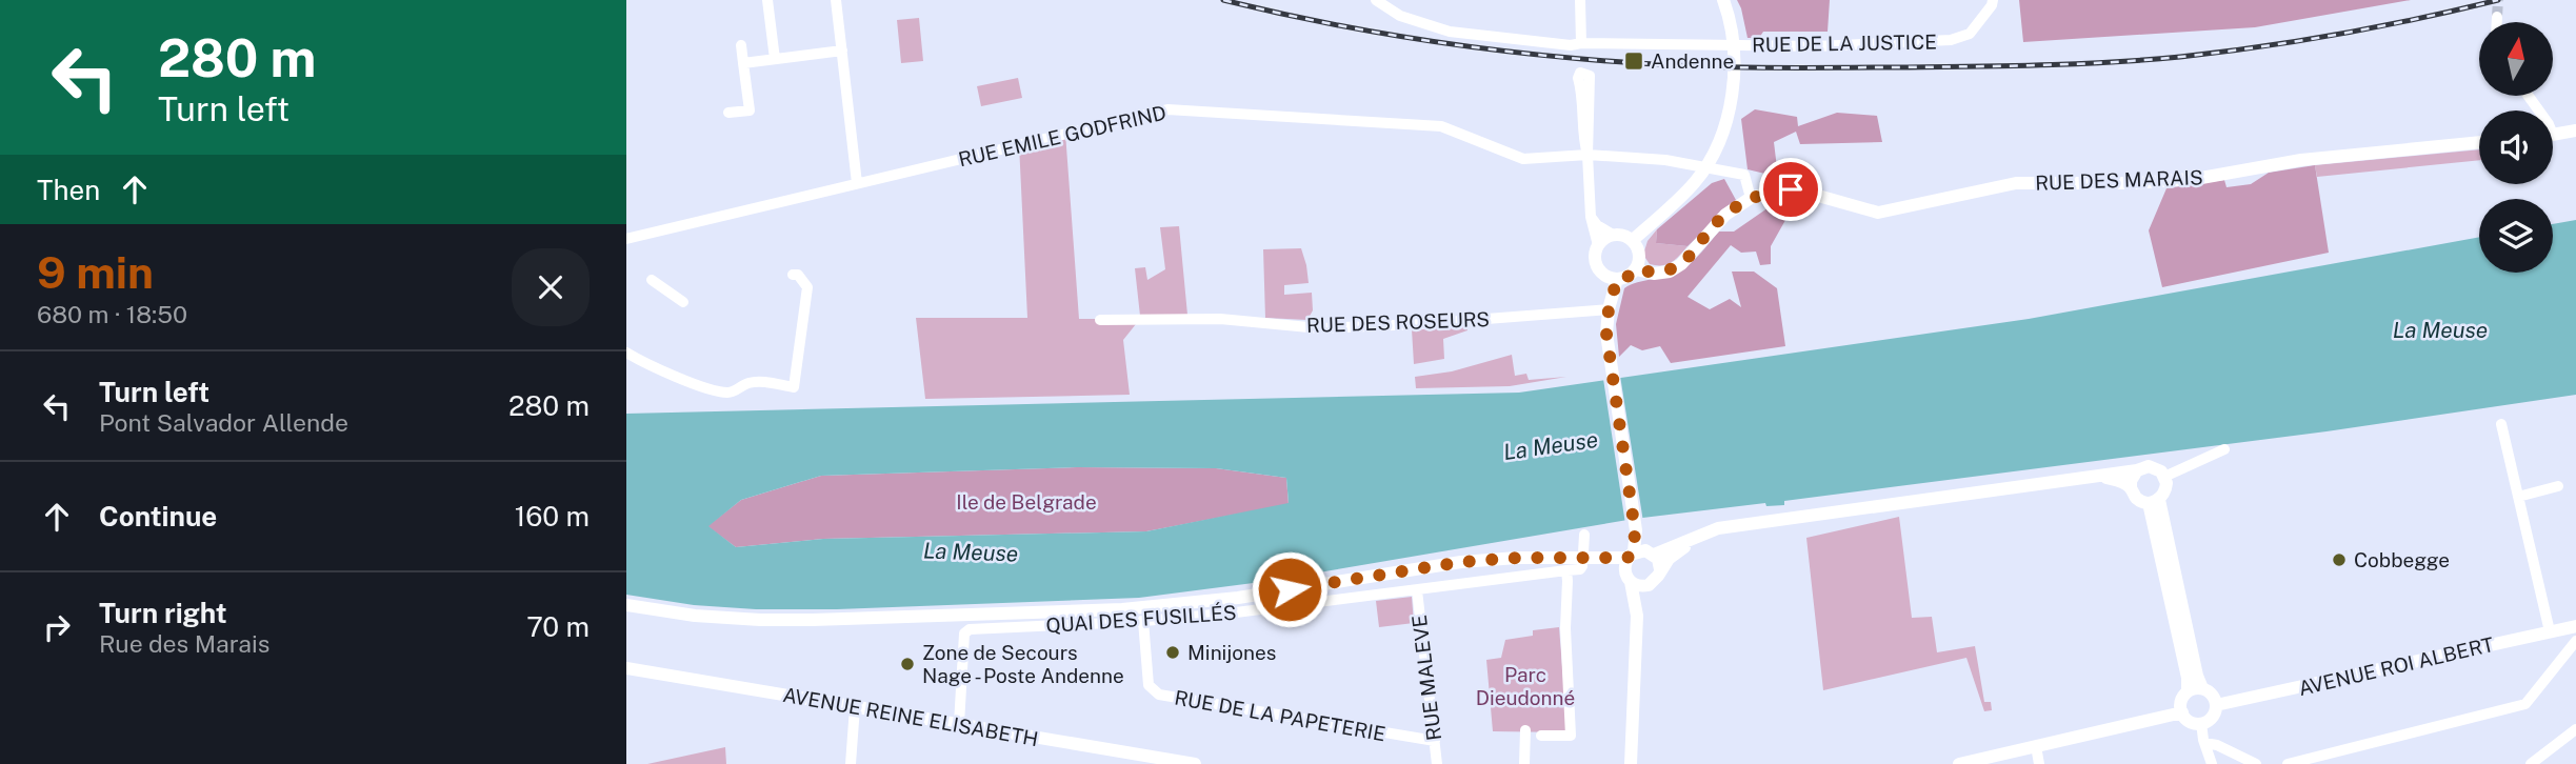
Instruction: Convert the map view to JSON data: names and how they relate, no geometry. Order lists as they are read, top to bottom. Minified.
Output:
{"streets":{"main road":["RUE DES MARAIS","AVENUE ROI ALBERT","AVENUE REINE ELISABETH"],"street":["RUE DE LA JUSTICE","RUE EMILE GODFRIND","RUE DES ROSEURS","QUAI DES FUSILLÉS","RUE MALEVE","RUE DE LA PAPETERIE"]},"crossings":[["QUAI DES FUSILLÉS","RUE MALEVE"],["QUAI DES FUSILLÉS","RUE DE LA PAPETERIE"],["QUAI DES FUSILLÉS","AVENUE REINE ELISABETH"],["RUE MALEVE","RUE DE LA PAPETERIE"]],"water":["La Meuse"],"parks":["Ile de Belgrade","Parc Dieudonné"],"places":{"transit":["Andenne"],"other":["Cobbegge","Minijones","Zone de Secours Nage - Poste Andenne"]},"north":"top","page":{"turn":["280 m","Turn left"],"then":"Then","heading":["9 min","680 m · 18:50"],"list":[{"name":"Turn left","note":"Pont Salvador Allende","value":"280 m"},{"name":"Continue","value":"160 m"},{"name":"Turn right","note":"Rue des Marais","value":"70 m"}]}}
